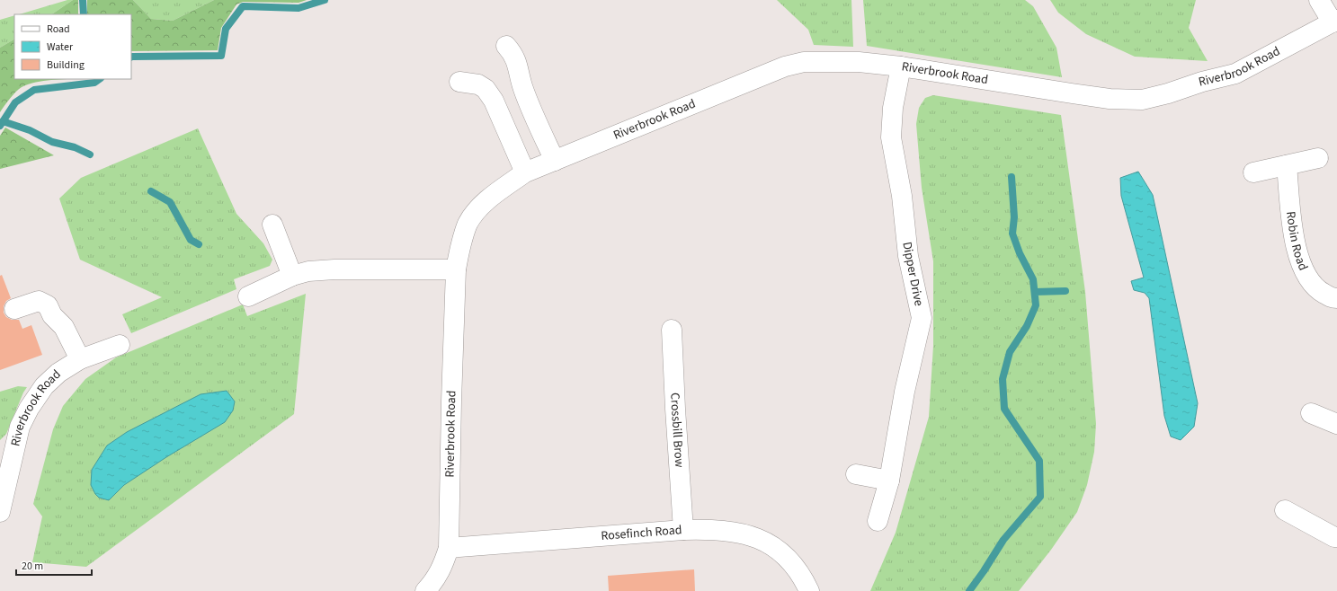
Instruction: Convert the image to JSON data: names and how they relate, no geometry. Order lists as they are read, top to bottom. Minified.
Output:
{"streets":{"street":["Riverbrook Road","Robin Road","Dipper Drive","Crossbill Brow","Rosefinch Road"]},"crossings":[["Riverbrook Road","Dipper Drive"],["Riverbrook Road","Rosefinch Road"],["Crossbill Brow","Rosefinch Road"]],"legend":["Road","Water","Building"],"scale_bar":"20 m"}
